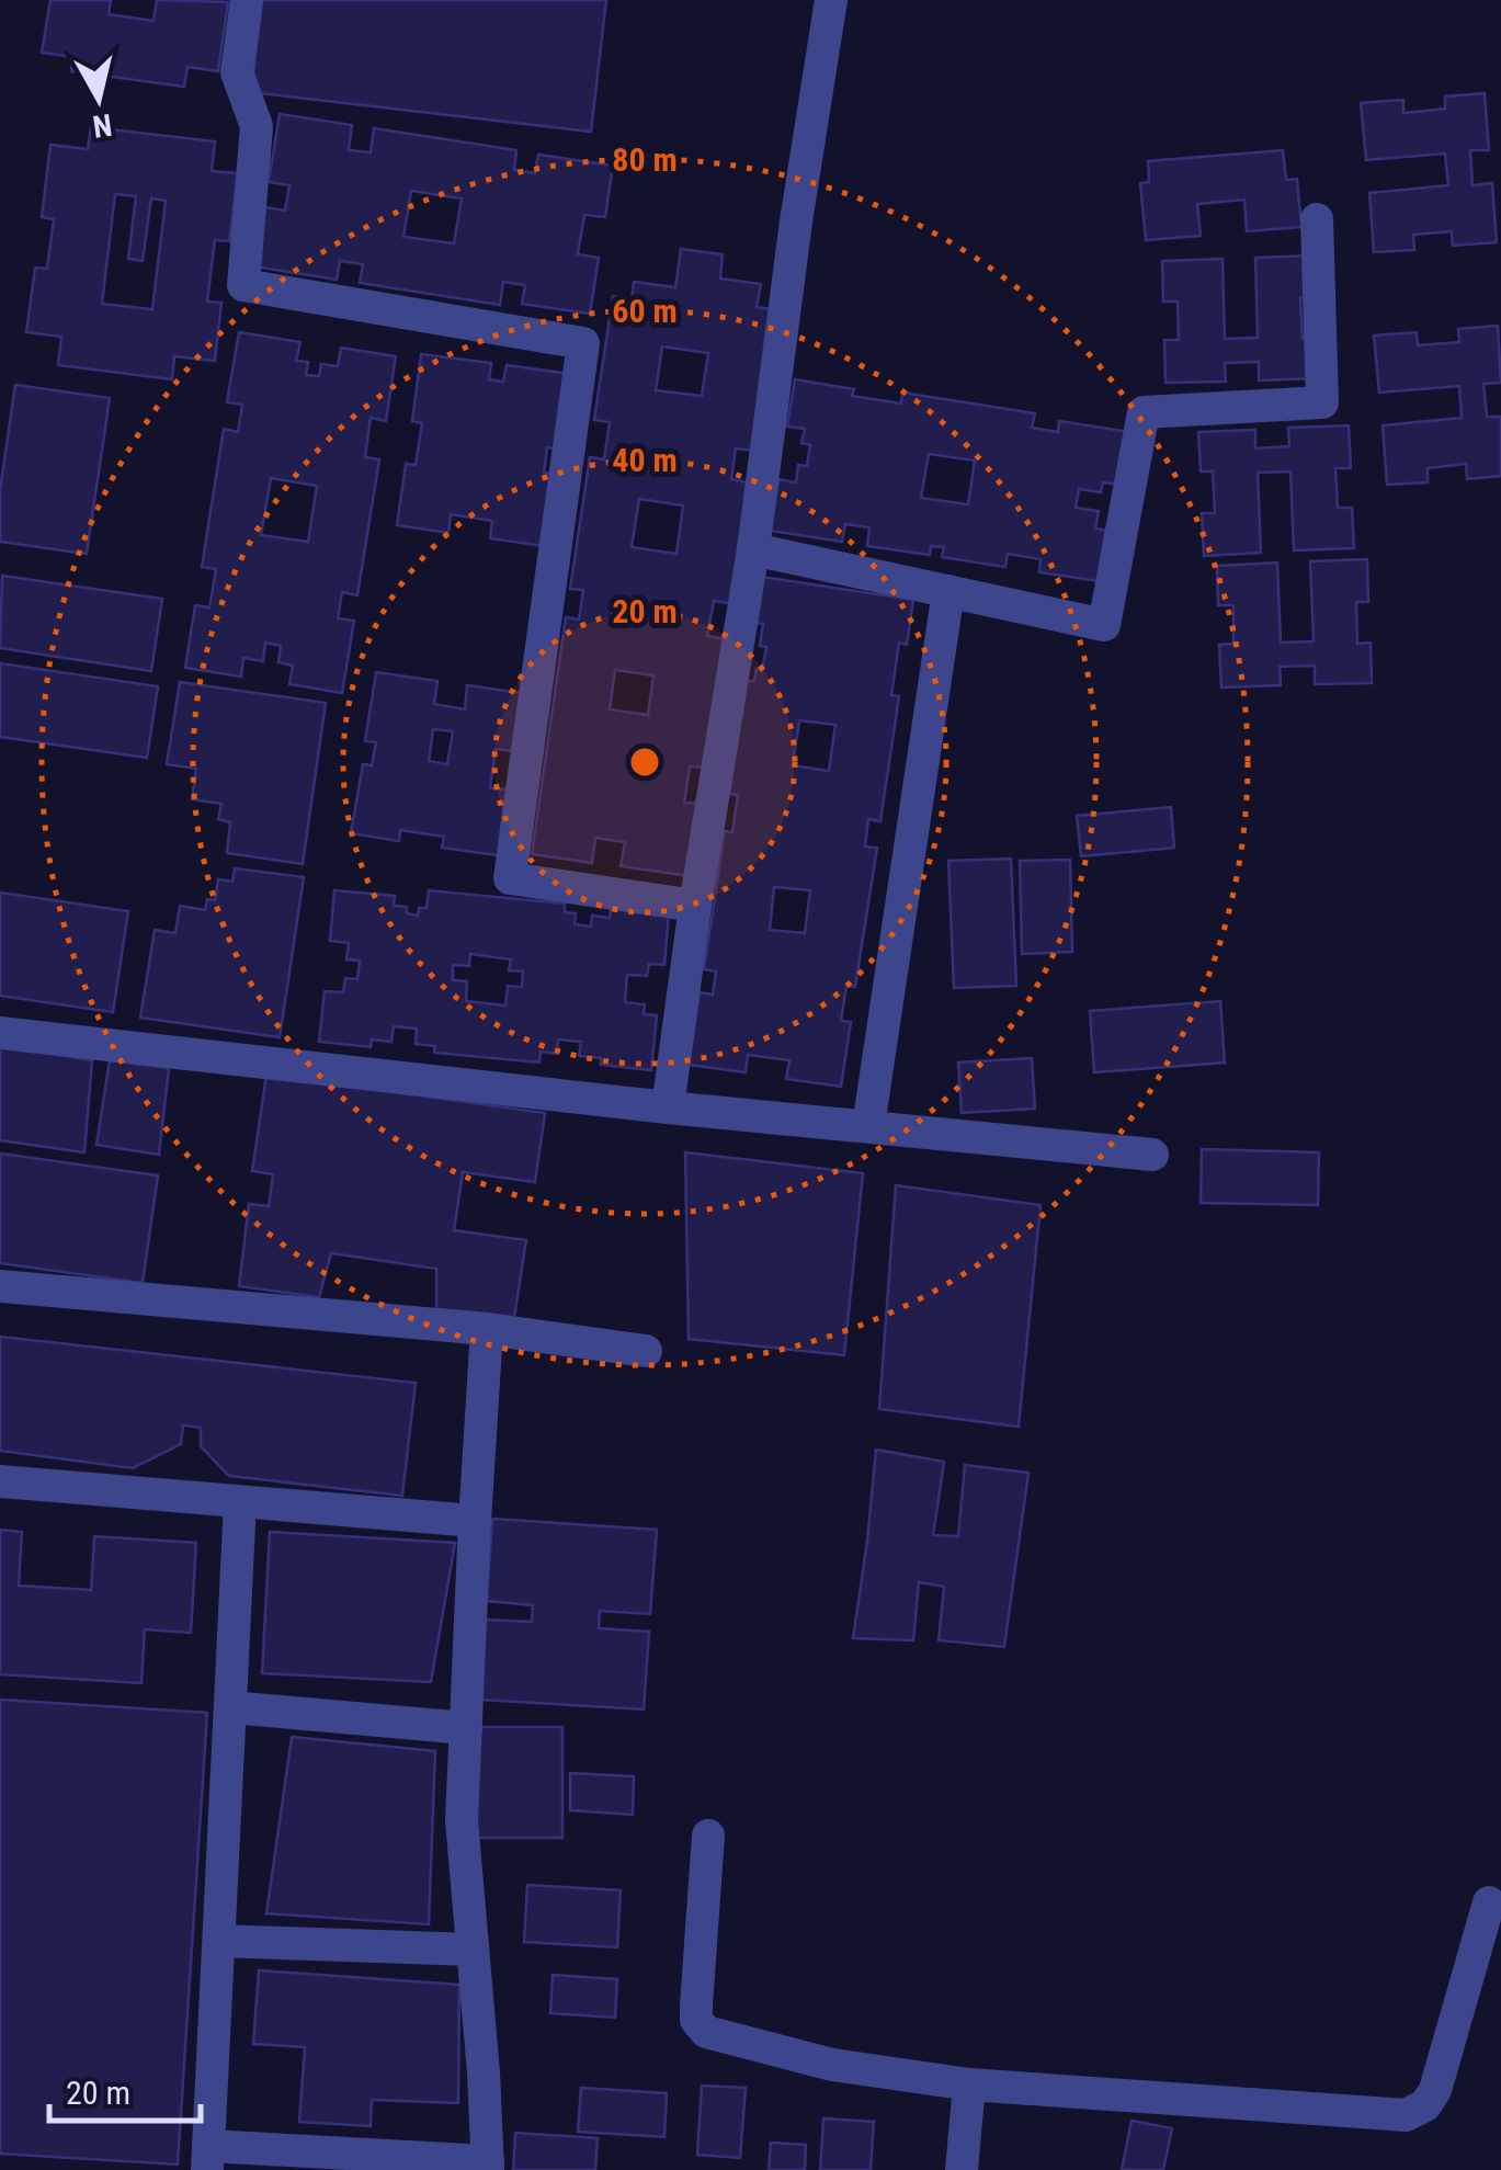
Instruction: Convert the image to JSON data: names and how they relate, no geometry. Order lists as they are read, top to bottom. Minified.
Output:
{"scale_bar":"20 m","north":"bottom","rings":["80 m","60 m","40 m","20 m"]}
